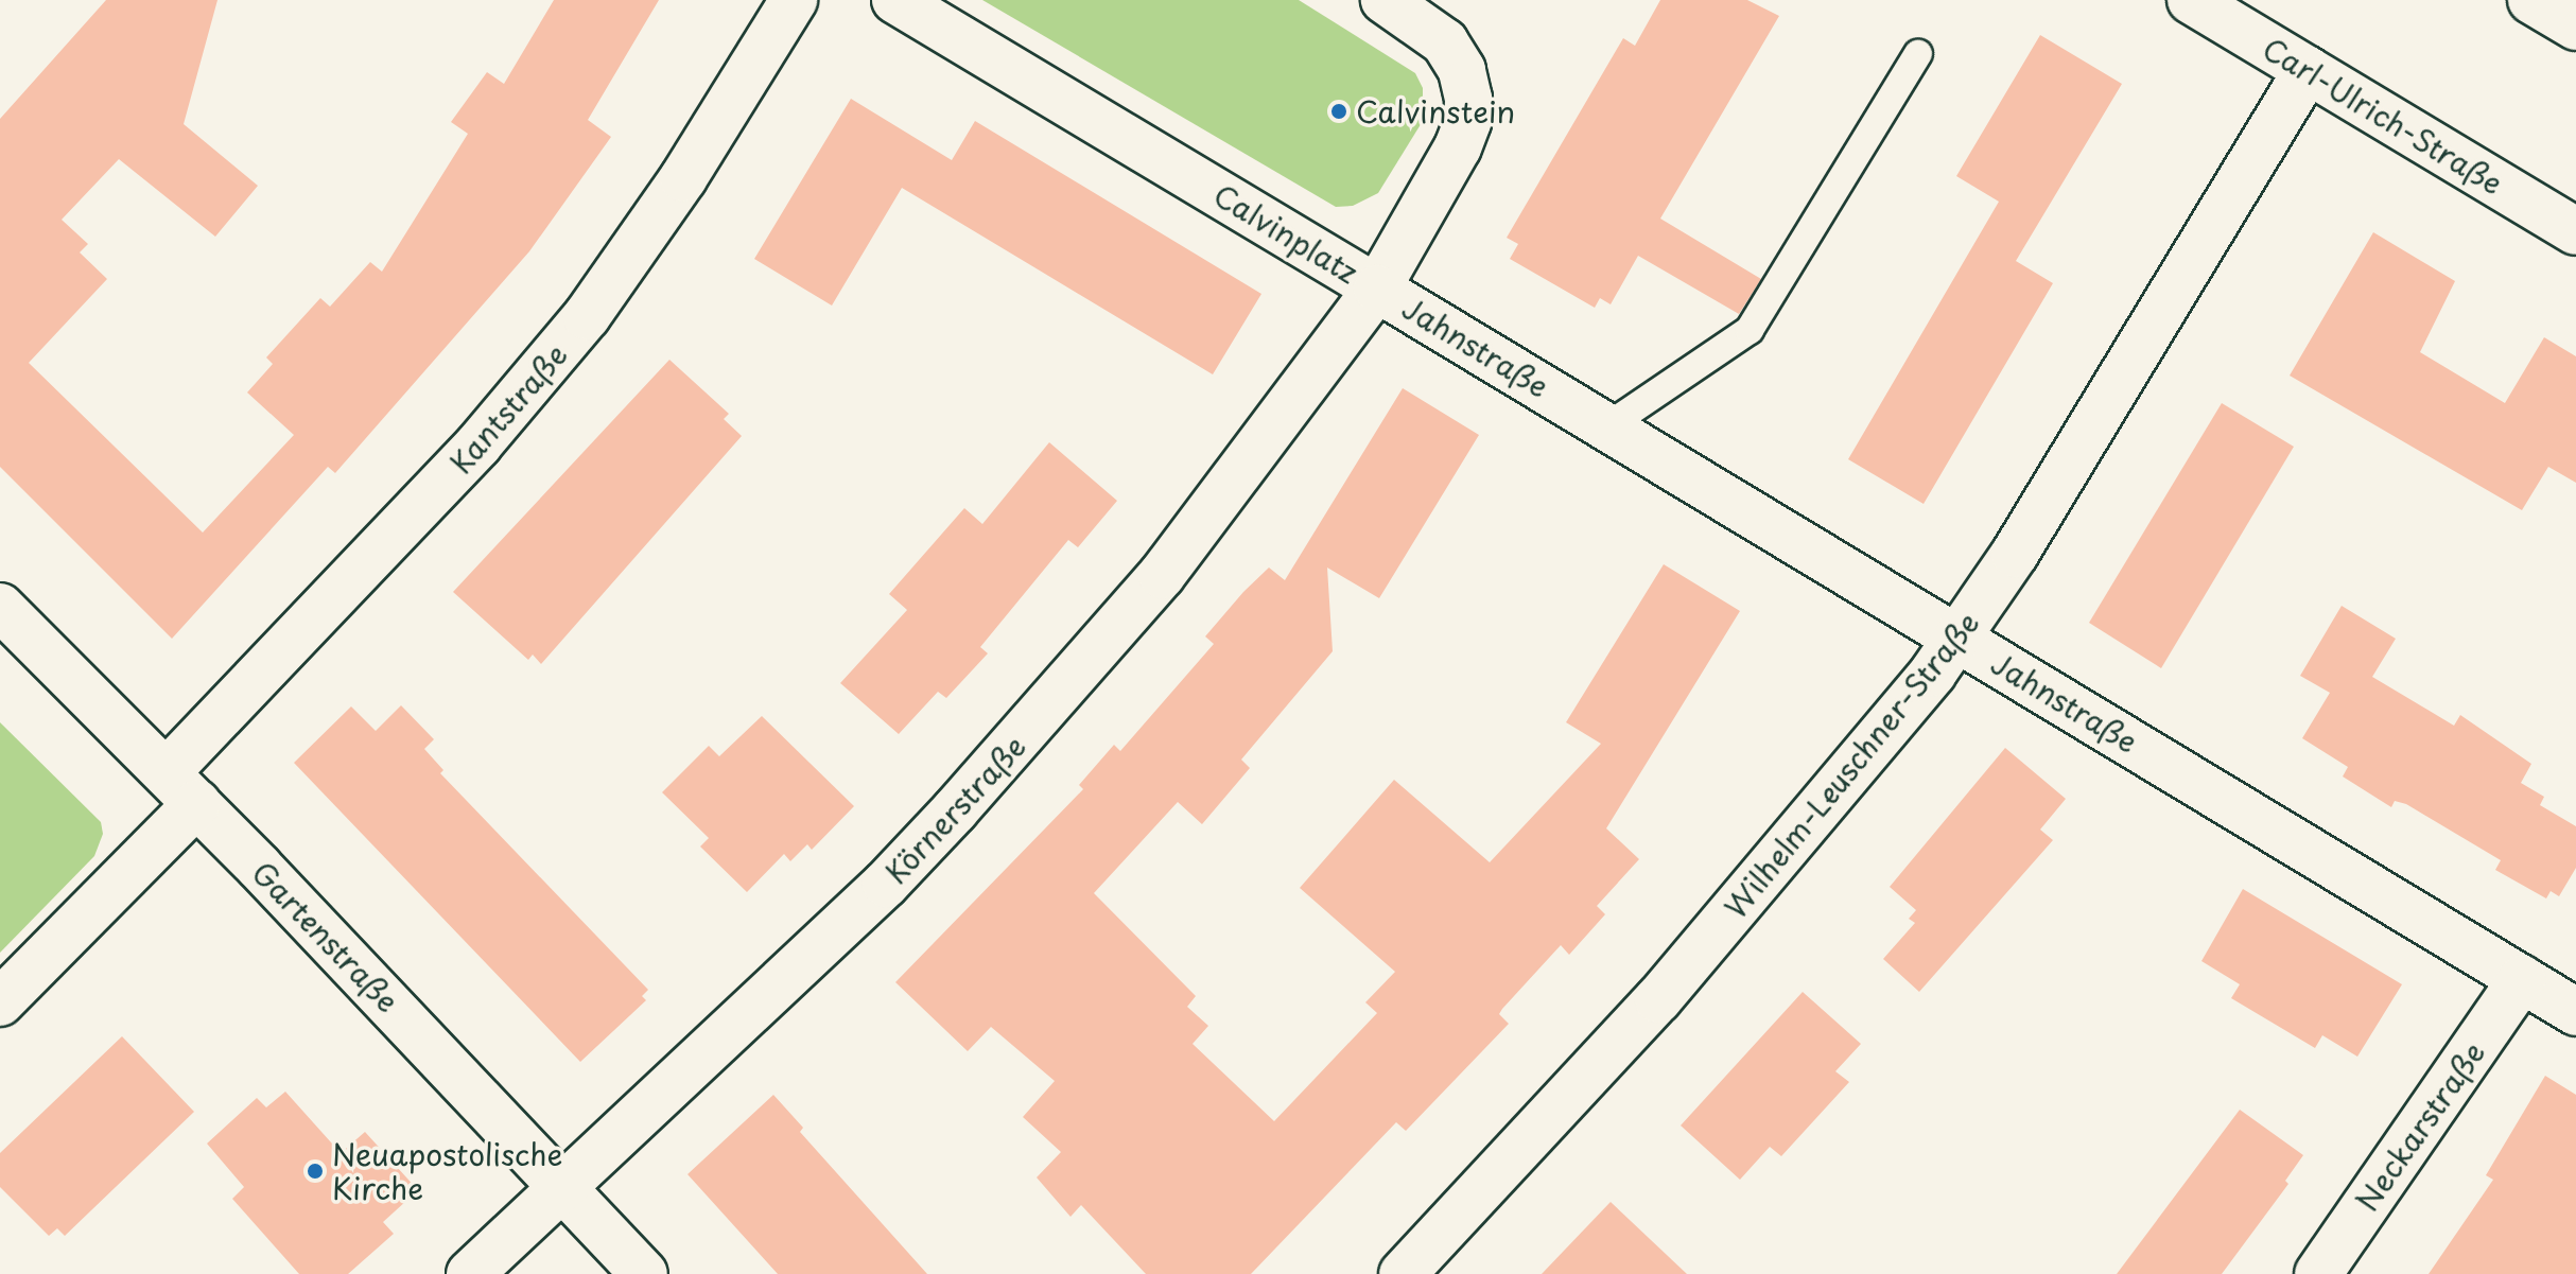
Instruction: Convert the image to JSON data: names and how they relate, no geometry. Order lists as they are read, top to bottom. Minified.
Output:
{"streets":{"street":["Carl-Ulrich-Straße","Calvinplatz","Jahnstraße","Kantstraße","Wilhelm-Leuschner-Straße","Körnerstraße","Gartenstraße","Neckarstraße"]},"crossings":[["Carl-Ulrich-Straße","Wilhelm-Leuschner-Straße"],["Calvinplatz","Jahnstraße"],["Calvinplatz","Körnerstraße"],["Jahnstraße","Wilhelm-Leuschner-Straße"],["Jahnstraße","Körnerstraße"],["Jahnstraße","Neckarstraße"],["Kantstraße","Gartenstraße"],["Körnerstraße","Gartenstraße"]],"places":["Calvinstein","Neuapostolische Kirche"]}
